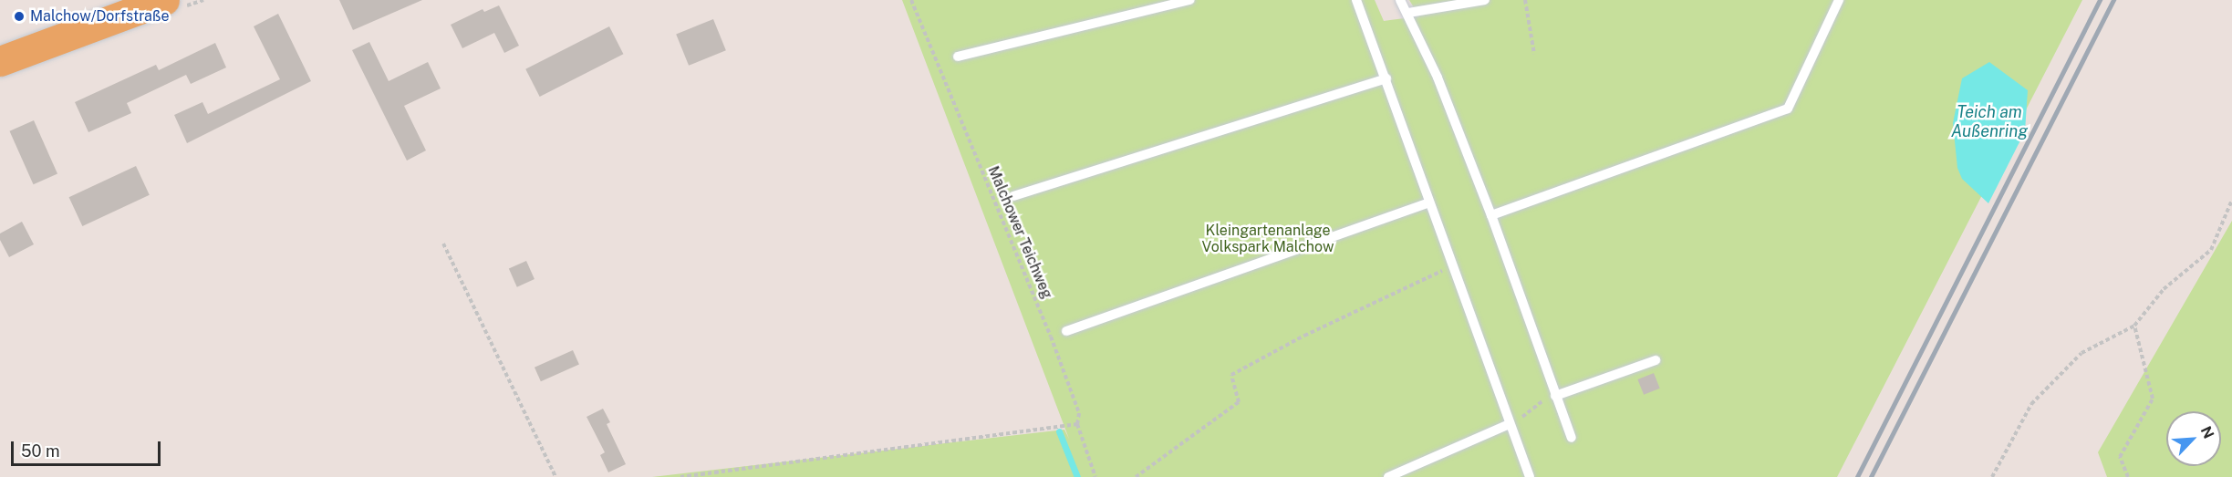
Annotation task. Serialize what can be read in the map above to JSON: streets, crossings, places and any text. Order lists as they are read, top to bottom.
{
  "streets": {
    "path": ["Malchower Teichweg"]
  },
  "water": ["Teich am Außenring"],
  "parks": ["Kleingartenanlage Volkspark Malchow"],
  "places": ["Malchow/Dorfstraße"],
  "scale_bar": "50 m",
  "north": "top right"
}
